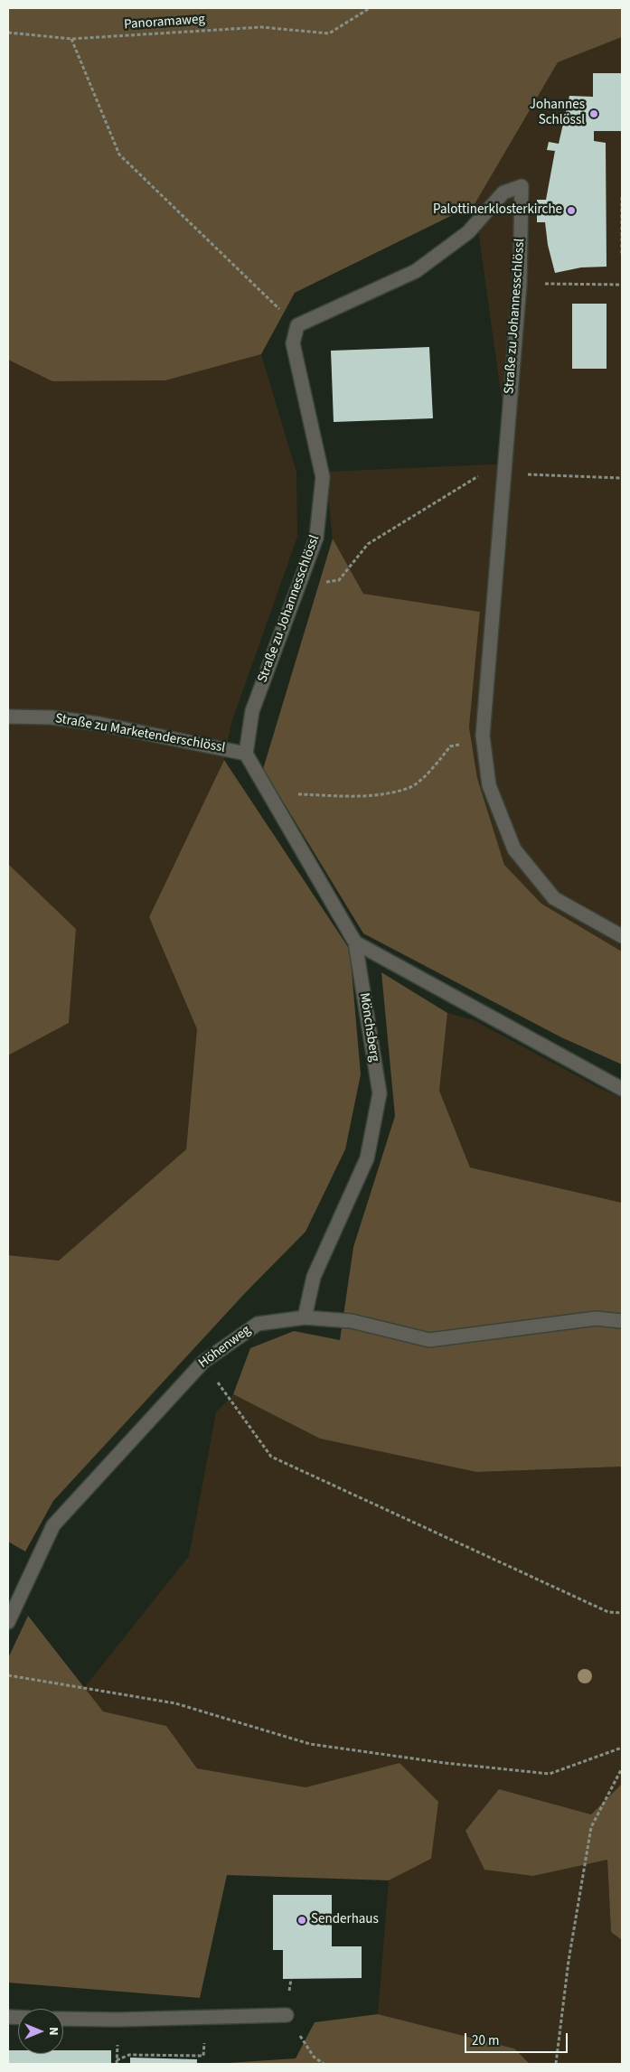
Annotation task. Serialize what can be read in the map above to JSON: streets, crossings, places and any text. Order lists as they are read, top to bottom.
{
  "streets": {
    "street": [
      "Straße zu Johannesschlössl",
      "Straße zu Marketenderschlössl",
      "Mönchsberg",
      "Höhenweg"
    ],
    "path": ["Panoramaweg"]
  },
  "crossings": [
    ["Straße zu Johannesschlössl", "Straße zu Marketenderschlössl"],
    ["Straße zu Johannesschlössl", "Mönchsberg"],
    ["Straße zu Marketenderschlössl", "Mönchsberg"],
    ["Mönchsberg", "Höhenweg"]
  ],
  "places": ["Johannes Schlössl", "Palottinerklosterkirche", "Senderhaus"],
  "scale_bar": "20 m",
  "north": "right"
}
